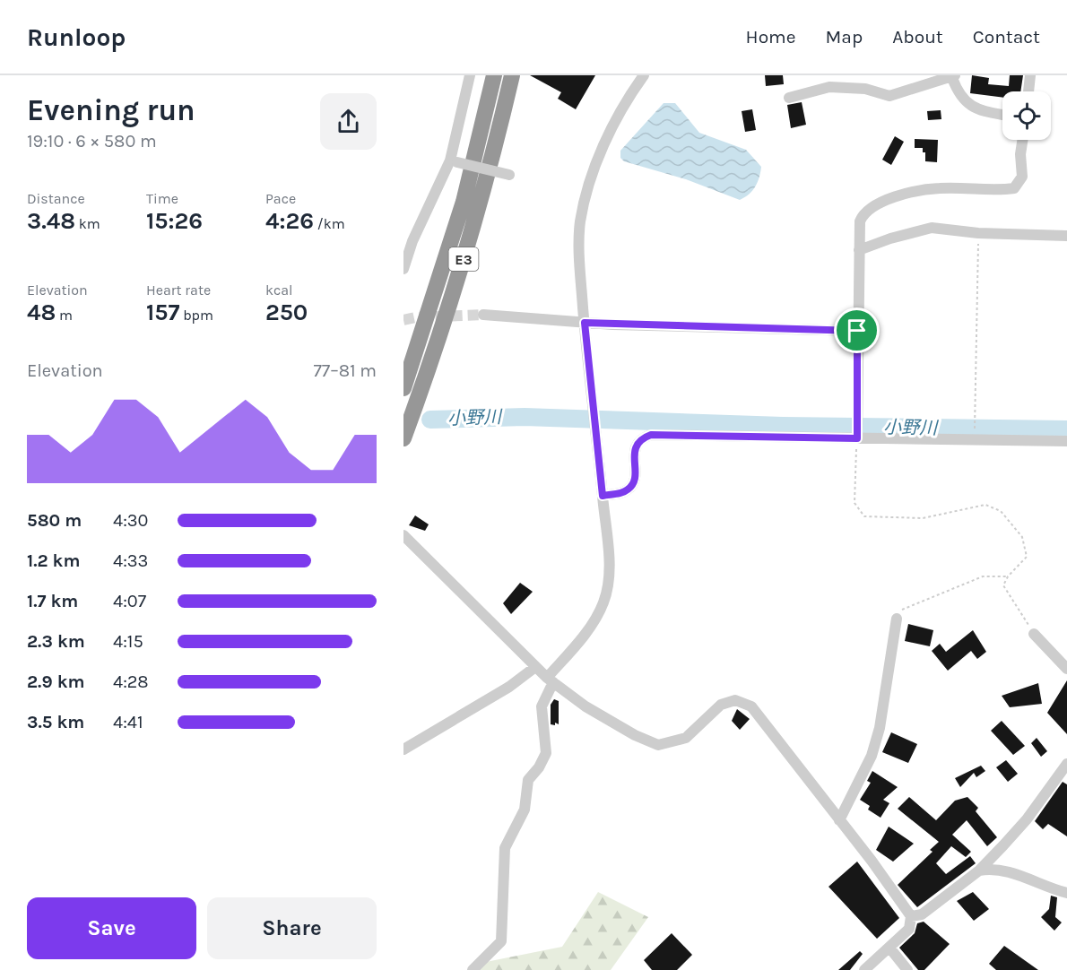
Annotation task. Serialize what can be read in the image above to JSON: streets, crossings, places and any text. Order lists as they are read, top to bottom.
{
  "streets": {
    "highway": ["E3"]
  },
  "water": ["小野川"],
  "page": {
    "header": "Runloop",
    "nav": [
      "Home",
      "Map",
      "About",
      "Contact"
    ],
    "heading": ["Evening run", "19:10 · 6 × 580 m"],
    "stats": [
      ["Distance", "3.48 km"],
      ["Time", "15:26"],
      ["Pace", "4:26 /km"],
      ["Elevation", "48 m"],
      ["Heart rate", "157 bpm"],
      ["kcal", "250"]
    ],
    "chart": ["Elevation", "77–81 m"],
    "list": [
      {
        "name": "580 m",
        "note": "4:30"
      },
      {
        "name": "1.2 km",
        "note": "4:33"
      },
      {
        "name": "1.7 km",
        "note": "4:07"
      },
      {
        "name": "2.3 km",
        "note": "4:15"
      },
      {
        "name": "2.9 km",
        "note": "4:28"
      },
      {
        "name": "3.5 km",
        "note": "4:41"
      }
    ],
    "buttons": ["Save", "Share"]
  }
}
